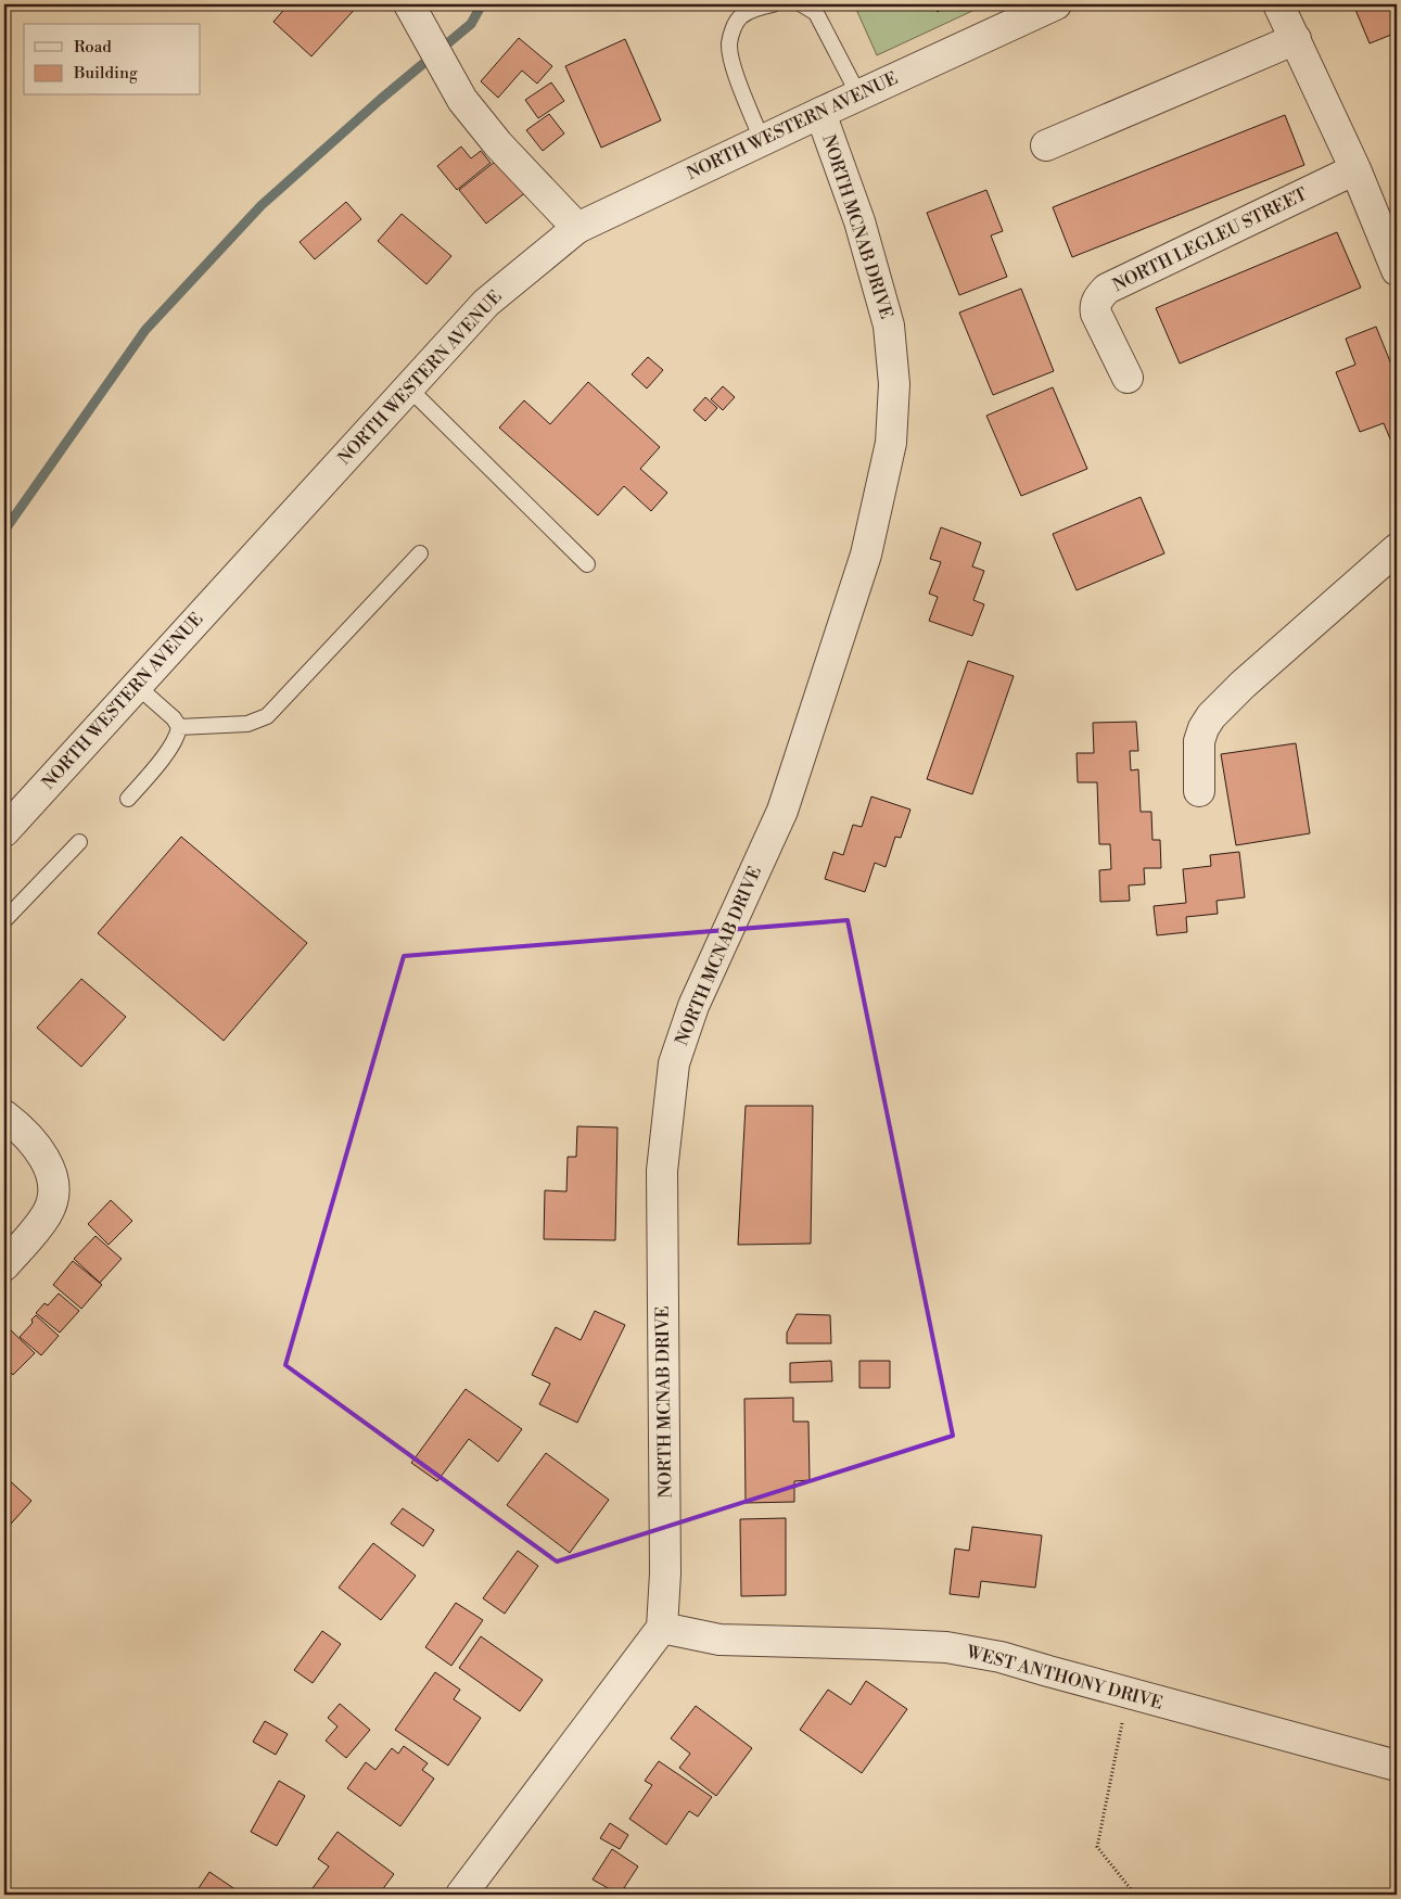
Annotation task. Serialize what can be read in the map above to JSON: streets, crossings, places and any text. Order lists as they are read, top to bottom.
{
  "streets": {
    "street": [
      "NORTH WESTERN AVENUE",
      "NORTH MCNAB DRIVE",
      "NORTH LEGLEU STREET",
      "WEST ANTHONY DRIVE"
    ]
  },
  "crossings": [
    ["NORTH WESTERN AVENUE", "NORTH MCNAB DRIVE"],
    ["NORTH MCNAB DRIVE", "WEST ANTHONY DRIVE"]
  ],
  "legend": ["Road", "Building"]
}
